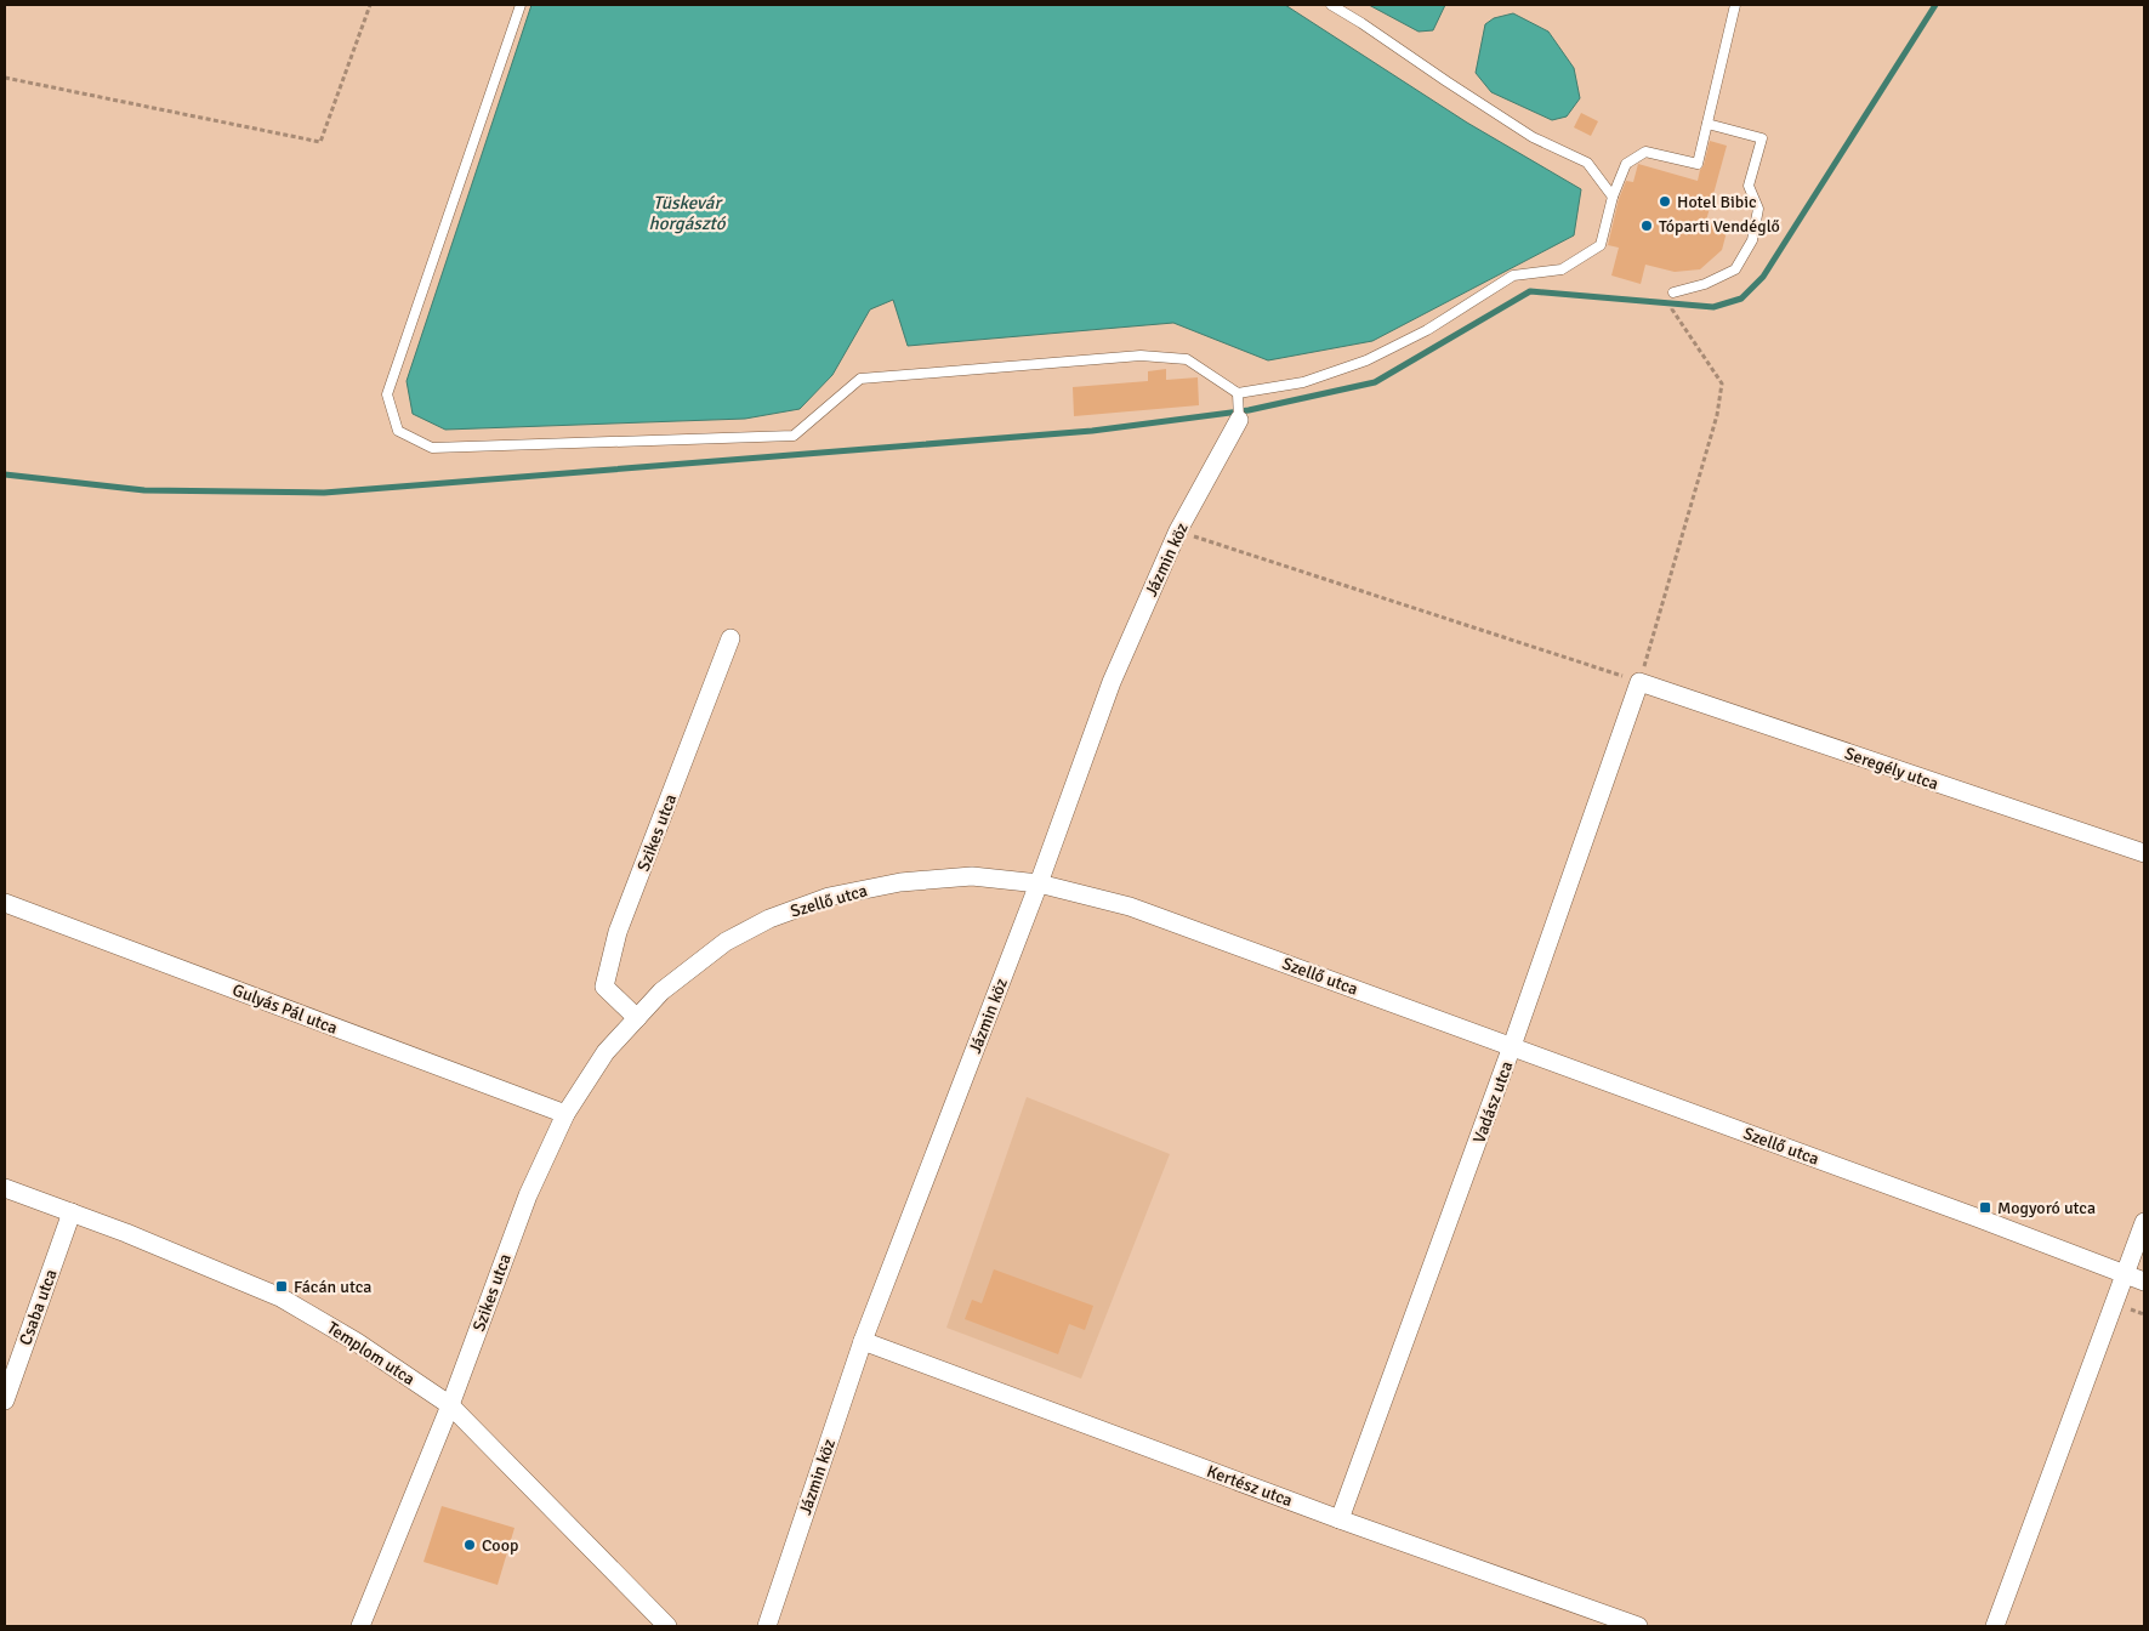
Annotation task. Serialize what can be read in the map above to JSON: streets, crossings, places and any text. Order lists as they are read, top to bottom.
{
  "streets": {
    "street": [
      "Jázmin köz",
      "Seregély utca",
      "Szikes utca",
      "Szellő utca",
      "Gulyás Pál utca",
      "Vadász utca",
      "Csaba utca",
      "Templom utca",
      "Kertész utca"
    ]
  },
  "crossings": [
    ["Jázmin köz", "Szellő utca"],
    ["Jázmin köz", "Kertész utca"],
    ["Seregély utca", "Vadász utca"],
    ["Szikes utca", "Szellő utca"],
    ["Szikes utca", "Gulyás Pál utca"],
    ["Szikes utca", "Templom utca"],
    ["Szellő utca", "Gulyás Pál utca"],
    ["Szellő utca", "Vadász utca"],
    ["Vadász utca", "Kertész utca"],
    ["Csaba utca", "Templom utca"]
  ],
  "water": ["Tüskevár horgásztó"],
  "places": {
    "other": ["Hotel Bibic", "Tóparti Vendéglő", "Coop"],
    "transit": ["Mogyoró utca", "Fácán utca"]
  }
}
